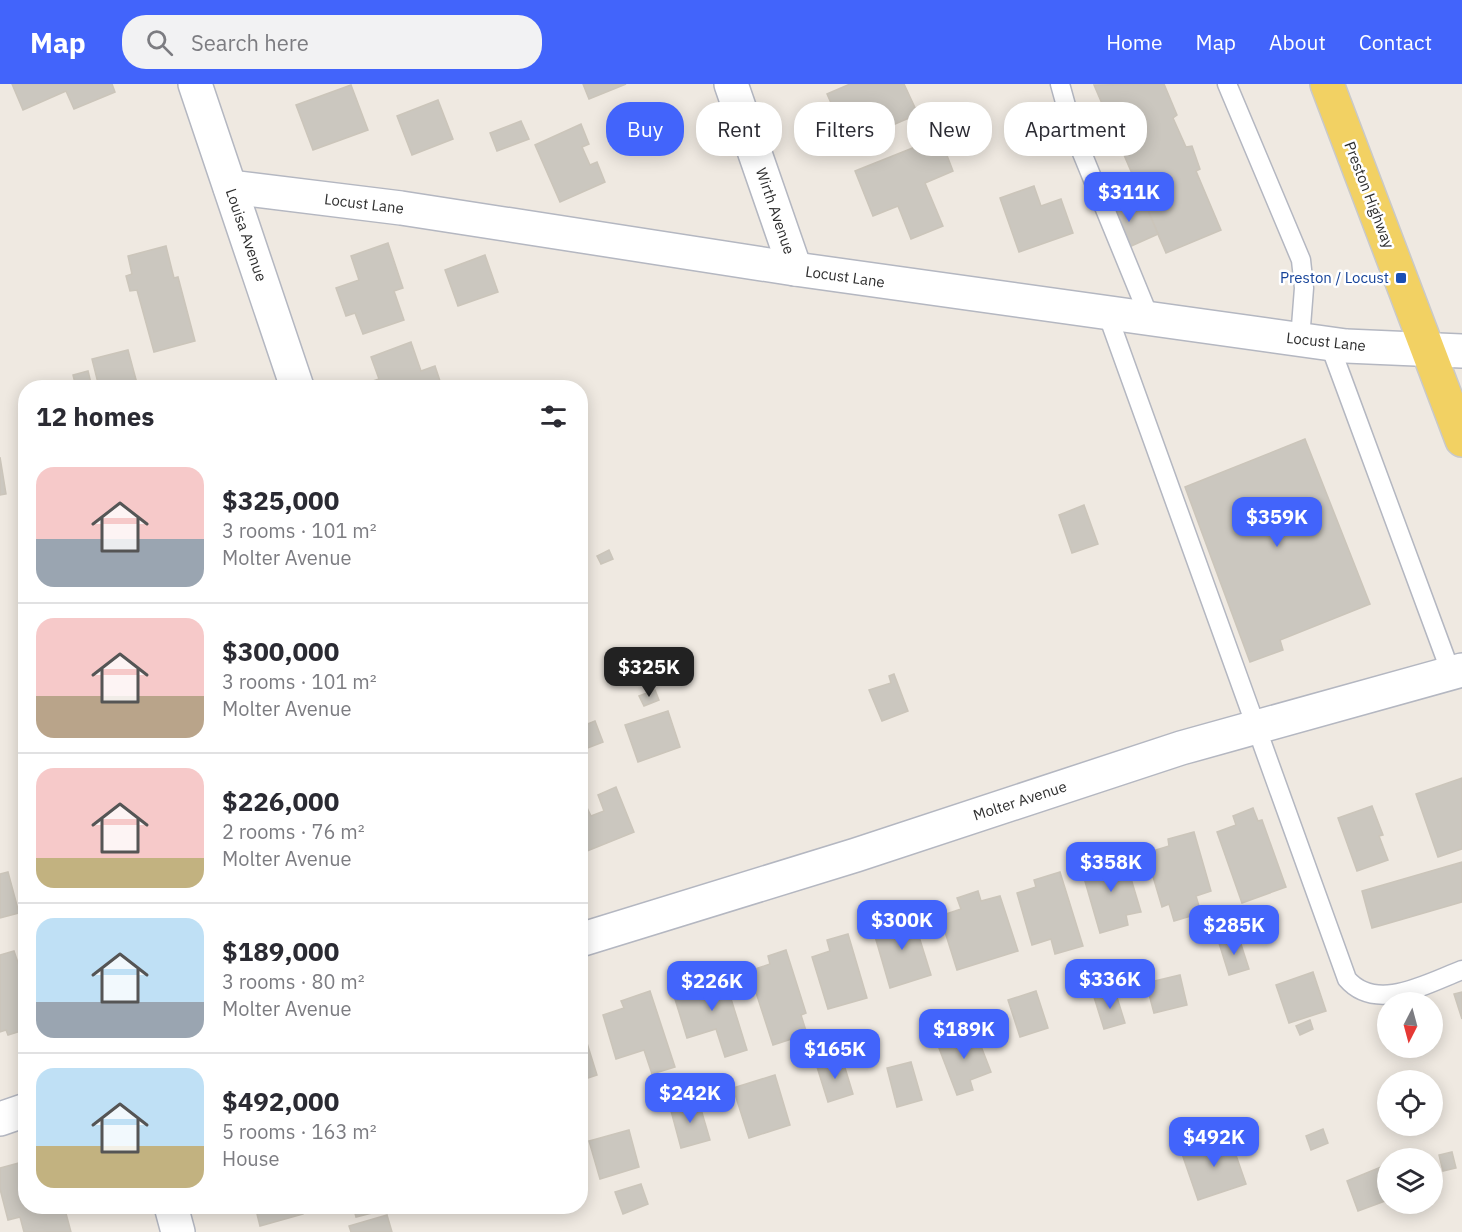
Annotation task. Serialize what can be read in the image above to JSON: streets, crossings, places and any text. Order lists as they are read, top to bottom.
{
  "streets": {
    "main road": ["Preston Highway"],
    "street": [
      "Locust Lane",
      "Wirth Avenue",
      "Louisa Avenue",
      "Molter Avenue"
    ]
  },
  "crossings": [
    ["Preston Highway", "Locust Lane"],
    ["Locust Lane", "Wirth Avenue"],
    ["Locust Lane", "Louisa Avenue"]
  ],
  "places": {
    "transit": ["Preston / Locust"]
  },
  "north": "bottom",
  "page": {
    "header": "Map",
    "search": "Search here",
    "nav": [
      "Home",
      "Map",
      "About",
      "Contact"
    ],
    "chip": [
      "Buy",
      "Rent",
      "Filters",
      "New",
      "Apartment"
    ],
    "price": [
      "$311K",
      "$359K",
      "$325K",
      "$358K",
      "$300K",
      "$285K",
      "$336K",
      "$226K",
      "$189K",
      "$165K",
      "$242K",
      "$492K"
    ],
    "heading": "12 homes",
    "list": [
      {
        "name": "$325,000",
        "note": "3 rooms · 101 m² · Molter Avenue"
      },
      {
        "name": "$300,000",
        "note": "3 rooms · 101 m² · Molter Avenue"
      },
      {
        "name": "$226,000",
        "note": "2 rooms · 76 m² · Molter Avenue"
      },
      {
        "name": "$189,000",
        "note": "3 rooms · 80 m² · Molter Avenue"
      },
      {
        "name": "$492,000",
        "note": "5 rooms · 163 m² · House"
      }
    ]
  }
}
